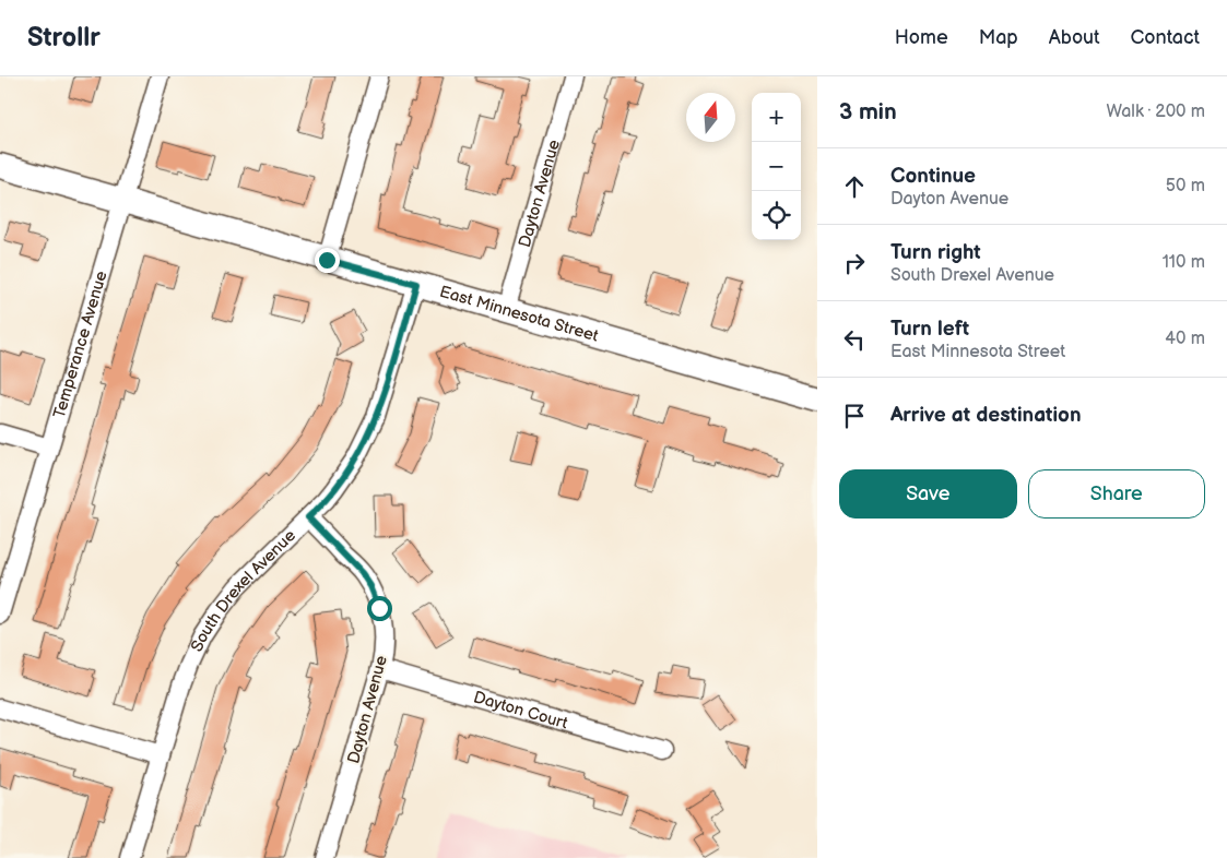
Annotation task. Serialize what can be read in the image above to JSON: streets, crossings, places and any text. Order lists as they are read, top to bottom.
{
  "streets": {
    "street": [
      "Dayton Avenue",
      "East Minnesota Street",
      "Temperance Avenue",
      "South Drexel Avenue",
      "Dayton Court"
    ]
  },
  "crossings": [
    ["Dayton Avenue", "East Minnesota Street"],
    ["Dayton Avenue", "South Drexel Avenue"],
    ["Dayton Avenue", "Dayton Court"],
    ["East Minnesota Street", "Temperance Avenue"],
    ["East Minnesota Street", "South Drexel Avenue"]
  ],
  "north": "top",
  "page": {
    "header": "Strollr",
    "nav": [
      "Home",
      "Map",
      "About",
      "Contact"
    ],
    "heading": ["3 min", "Walk · 200 m"],
    "map_buttons": ["+", "−"],
    "list": [
      ["Continue", "Dayton Avenue", "50 m"],
      ["Turn right", "South Drexel Avenue", "110 m"],
      ["Turn left", "East Minnesota Street", "40 m"],
      "Arrive at destination"
    ],
    "buttons": ["Save", "Share"]
  }
}
